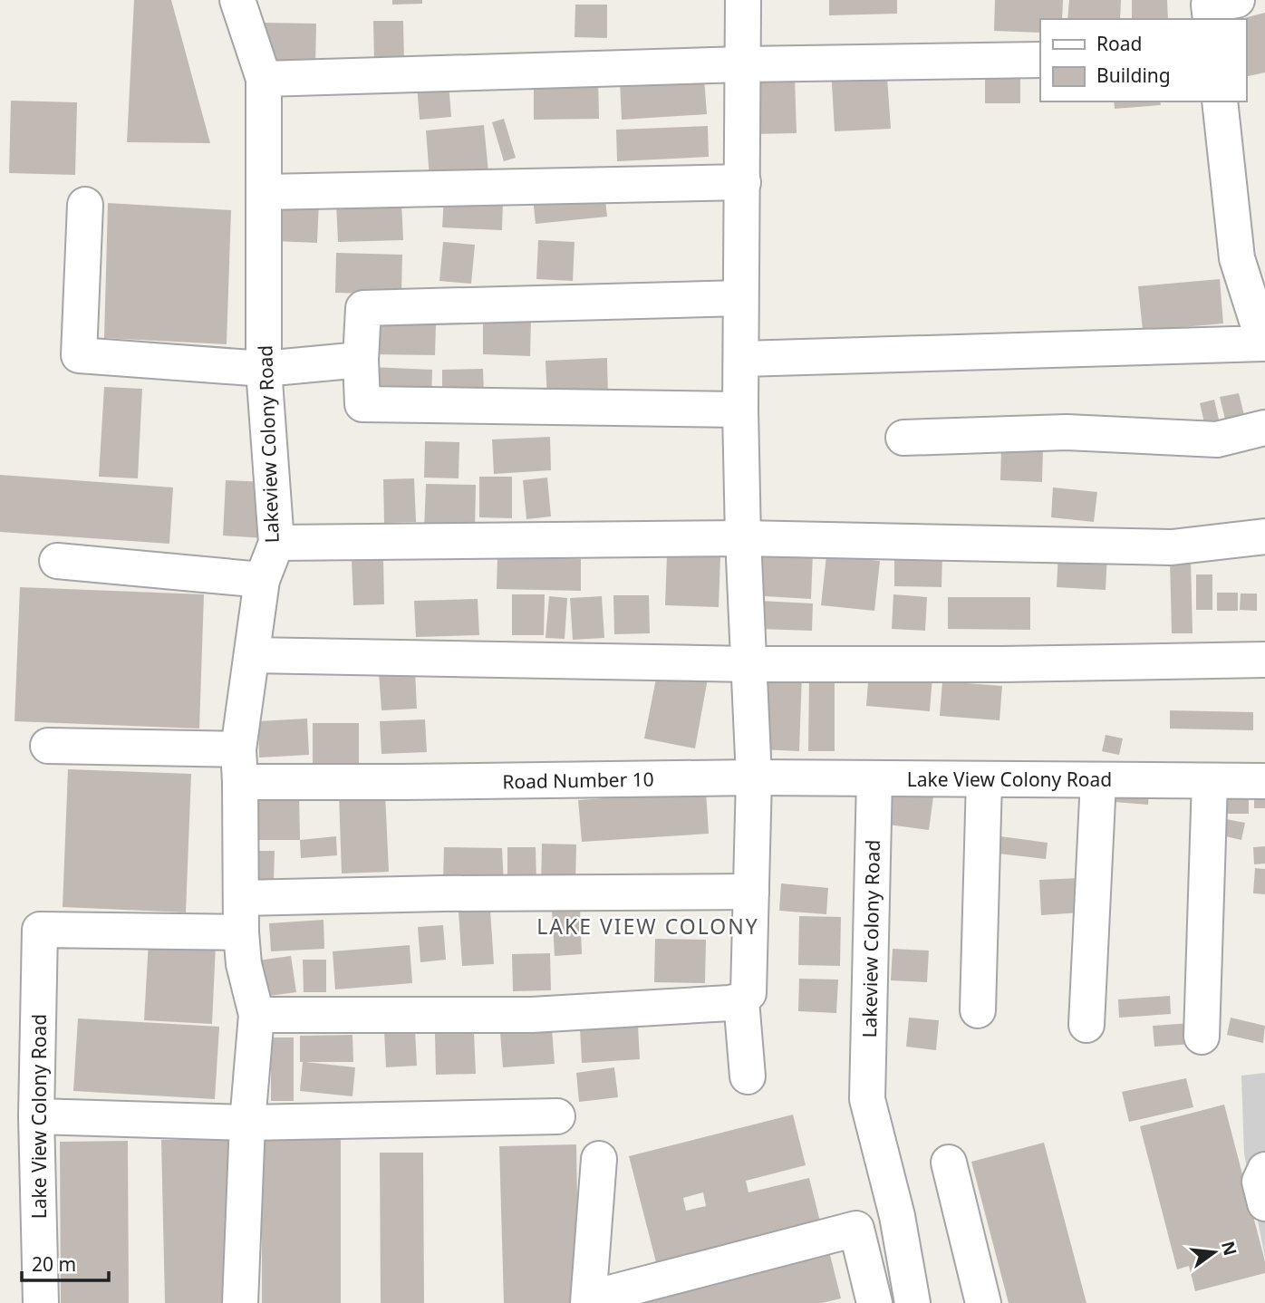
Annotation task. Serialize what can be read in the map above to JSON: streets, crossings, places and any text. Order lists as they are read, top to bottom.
{
  "streets": {
    "street": ["Lakeview Colony Road", "Lake View Colony Road", "Road Number 10"]
  },
  "crossings": [
    ["Lakeview Colony Road", "Lake View Colony Road"],
    ["Lakeview Colony Road", "Road Number 10"],
    ["Lake View Colony Road", "Road Number 10"]
  ],
  "districts": ["LAKE VIEW COLONY"],
  "legend": ["Road", "Building"],
  "scale_bar": "20 m",
  "north": "right"
}
